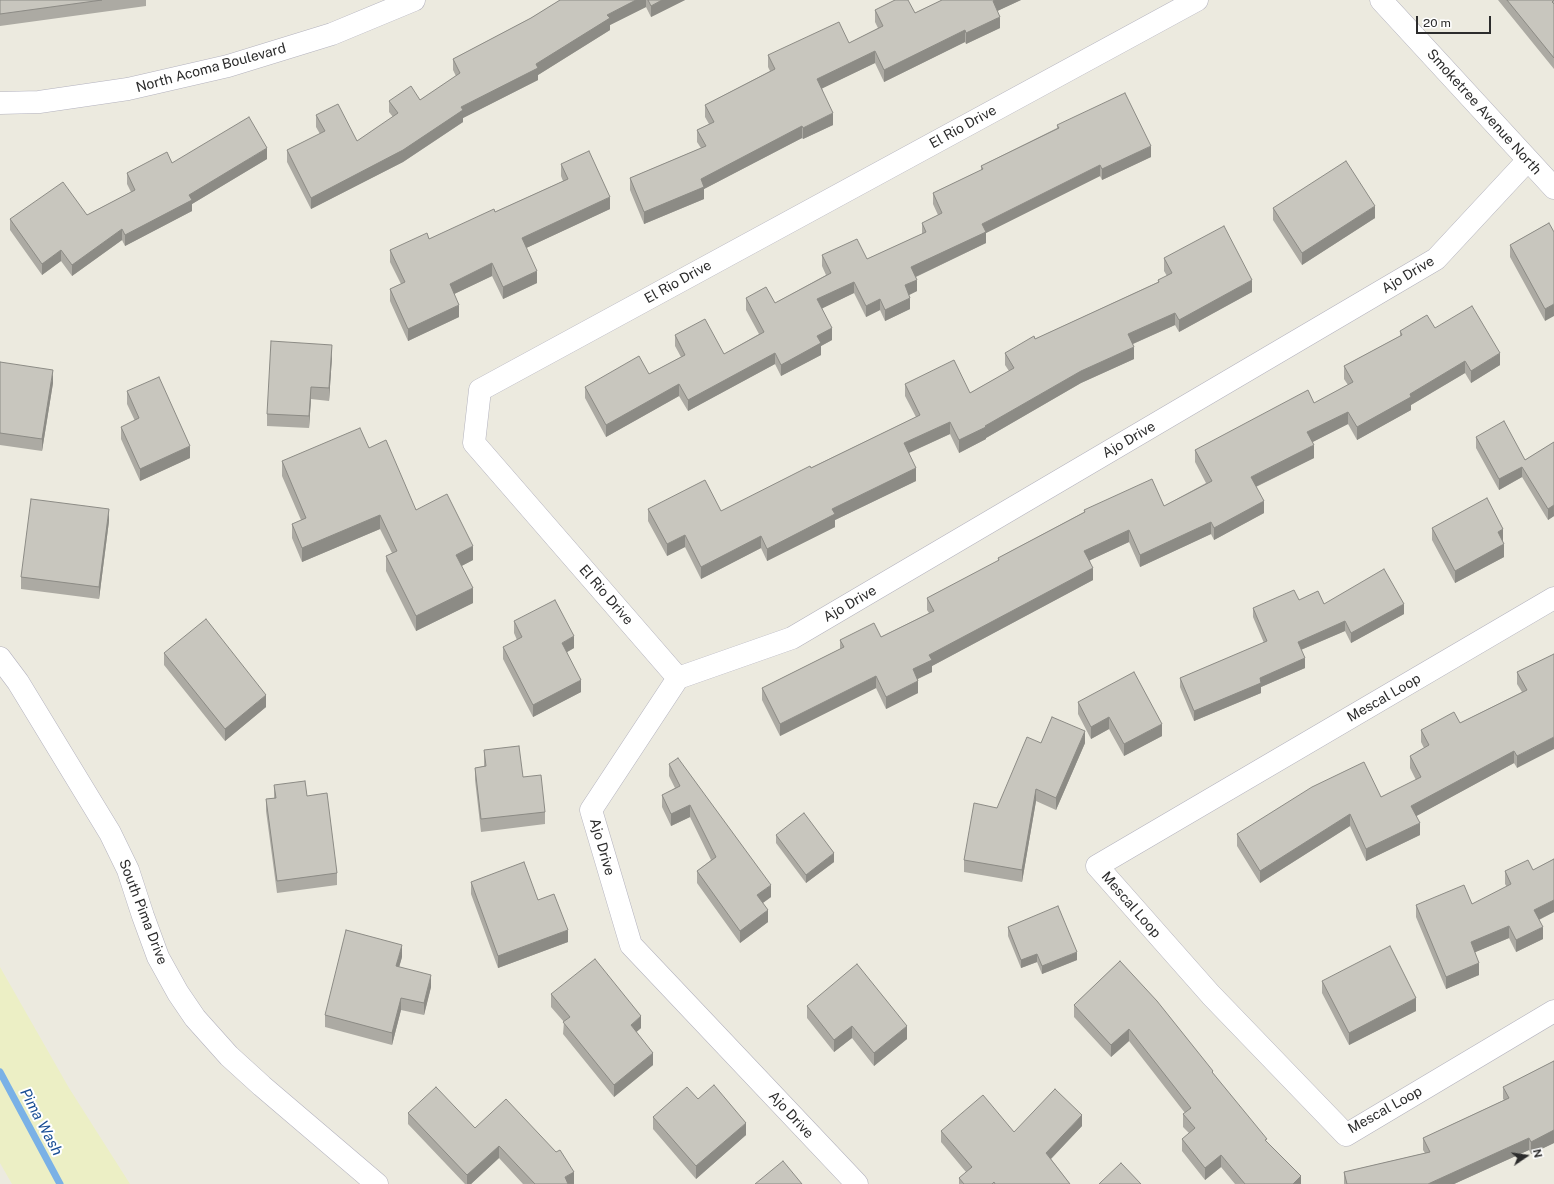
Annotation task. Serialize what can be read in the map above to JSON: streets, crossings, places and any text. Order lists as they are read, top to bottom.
{
  "streets": {
    "street": [
      "North Acoma Boulevard",
      "Smoketree Avenue North",
      "El Rio Drive",
      "Ajo Drive",
      "Mescal Loop",
      "South Pima Drive"
    ]
  },
  "crossings": [
    ["Smoketree Avenue North", "Ajo Drive"],
    ["El Rio Drive", "Ajo Drive"]
  ],
  "water": ["Pima Wash"],
  "scale_bar": "20 m",
  "north": "right"
}
